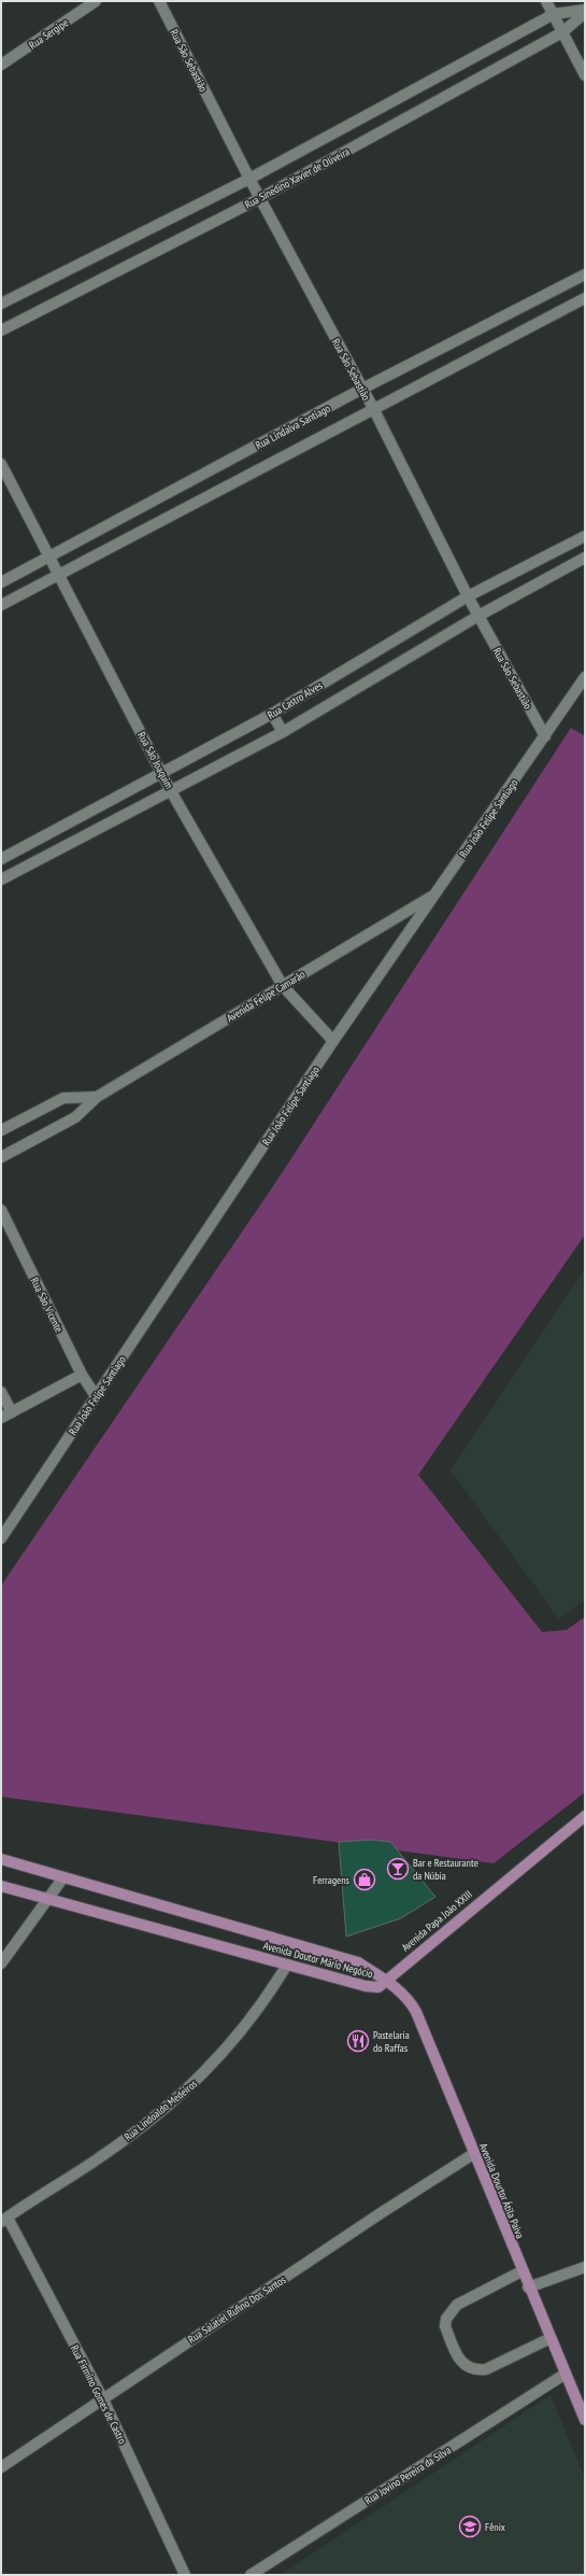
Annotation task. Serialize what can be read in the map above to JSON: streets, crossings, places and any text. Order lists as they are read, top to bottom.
{
  "streets": {
    "main road": ["Avenida Papa João XXIII", "Avenida Doutor Mário Negócio", "Avenida Dourtor Átila Paiva"],
    "street": [
      "Rua Sergipe",
      "Rua São Sebastião",
      "Rua Sinedino Xavier de Oliveira",
      "Rua Lindalva Santiago",
      "Rua Castro Alves",
      "Rua São Joaquim",
      "Rua João Felipe Santiago",
      "Avenida Felipe Camarão",
      "Rua São Vicente",
      "Rua Lindoaldo Medeiros",
      "Rua Salatiel Rufino Dos Santos",
      "Rua Firmino Gomes de Castro",
      "Rua Jovino Pereira da Silva"
    ]
  },
  "crossings": [
    ["Rua São Sebastião", "Rua Sinedino Xavier de Oliveira"],
    ["Rua São Sebastião", "Rua Lindalva Santiago"],
    ["Rua São Sebastião", "Rua Castro Alves"],
    ["Rua São Sebastião", "Rua João Felipe Santiago"],
    ["Rua Lindalva Santiago", "Rua São Joaquim"],
    ["Rua Castro Alves", "Rua São Joaquim"],
    ["Rua São Joaquim", "Rua João Felipe Santiago"],
    ["Rua São Joaquim", "Avenida Felipe Camarão"],
    ["Rua João Felipe Santiago", "Avenida Felipe Camarão"],
    ["Rua João Felipe Santiago", "Rua São Vicente"],
    ["Avenida Papa João XXIII", "Avenida Doutor Mário Negócio"],
    ["Avenida Papa João XXIII", "Avenida Dourtor Átila Paiva"],
    ["Avenida Doutor Mário Negócio", "Rua Lindoaldo Medeiros"],
    ["Avenida Doutor Mário Negócio", "Avenida Dourtor Átila Paiva"],
    ["Rua Lindoaldo Medeiros", "Rua Firmino Gomes de Castro"],
    ["Avenida Dourtor Átila Paiva", "Rua Salatiel Rufino Dos Santos"],
    ["Avenida Dourtor Átila Paiva", "Rua Jovino Pereira da Silva"],
    ["Rua Salatiel Rufino Dos Santos", "Rua Firmino Gomes de Castro"]
  ],
  "places": {
    "bar": ["Bar e Restaurante da Núbia"],
    "shop": ["Ferragens"],
    "restaurant": ["Pastelaria do Raffas"],
    "school or university": ["Fênix"]
  }
}
